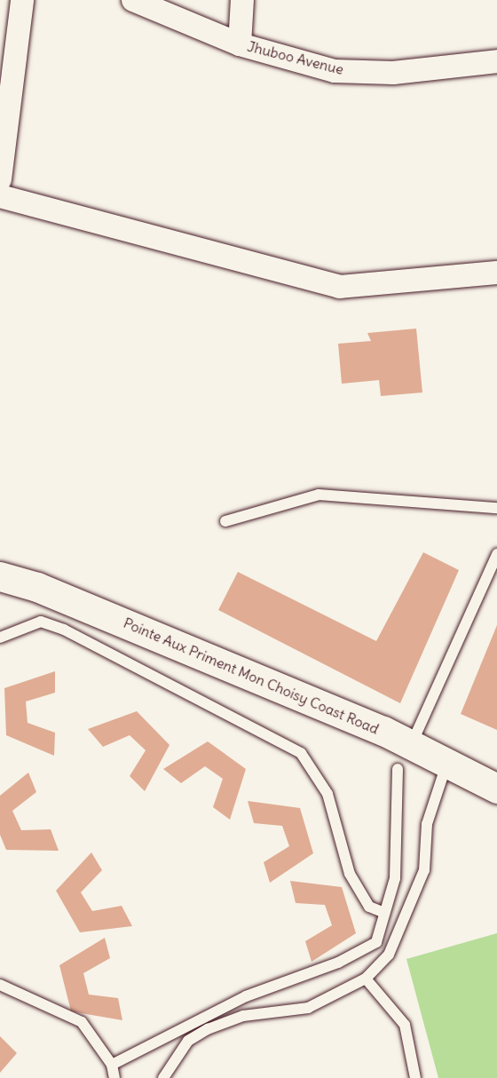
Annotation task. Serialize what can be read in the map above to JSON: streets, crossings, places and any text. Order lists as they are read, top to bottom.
{
  "streets": {
    "main road": ["Pointe Aux Priment Mon Choisy Coast Road"],
    "street": ["Jhuboo Avenue"]
  }
}
